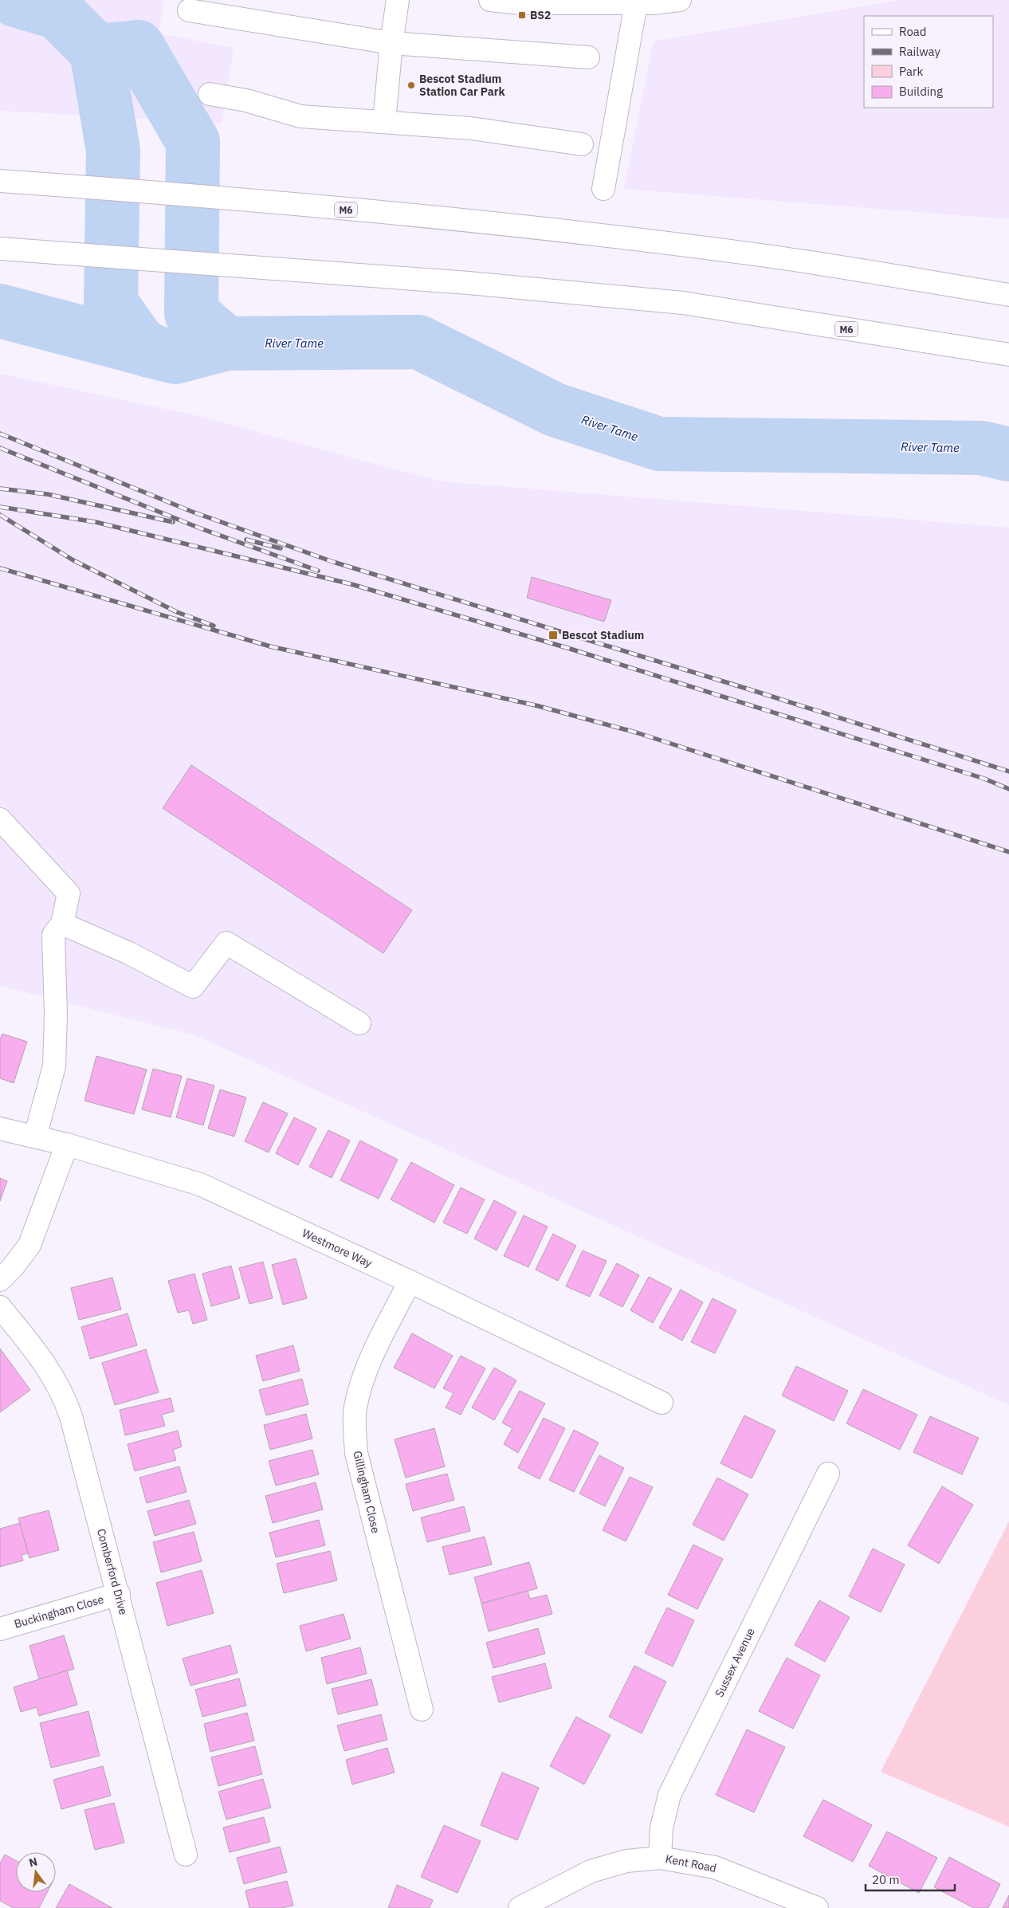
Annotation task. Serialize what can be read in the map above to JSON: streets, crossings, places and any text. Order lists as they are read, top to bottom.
{
  "streets": {
    "main road": [
      "M6",
      "Westmore Way",
      "Gillingham Close",
      "Comberford Drive",
      "Buckingham Close",
      "Sussex Avenue",
      "Kent Road"
    ]
  },
  "crossings": [
    ["Westmore Way", "Gillingham Close"],
    ["Comberford Drive", "Buckingham Close"],
    ["Sussex Avenue", "Kent Road"]
  ],
  "water": ["River Tame"],
  "places": {
    "transit": ["BS2", "Bescot Stadium"],
    "other": ["Bescot Stadium Station Car Park"]
  },
  "legend": [
    "Road",
    "Railway",
    "Park",
    "Building"
  ],
  "scale_bar": "20 m",
  "north": "top"
}
